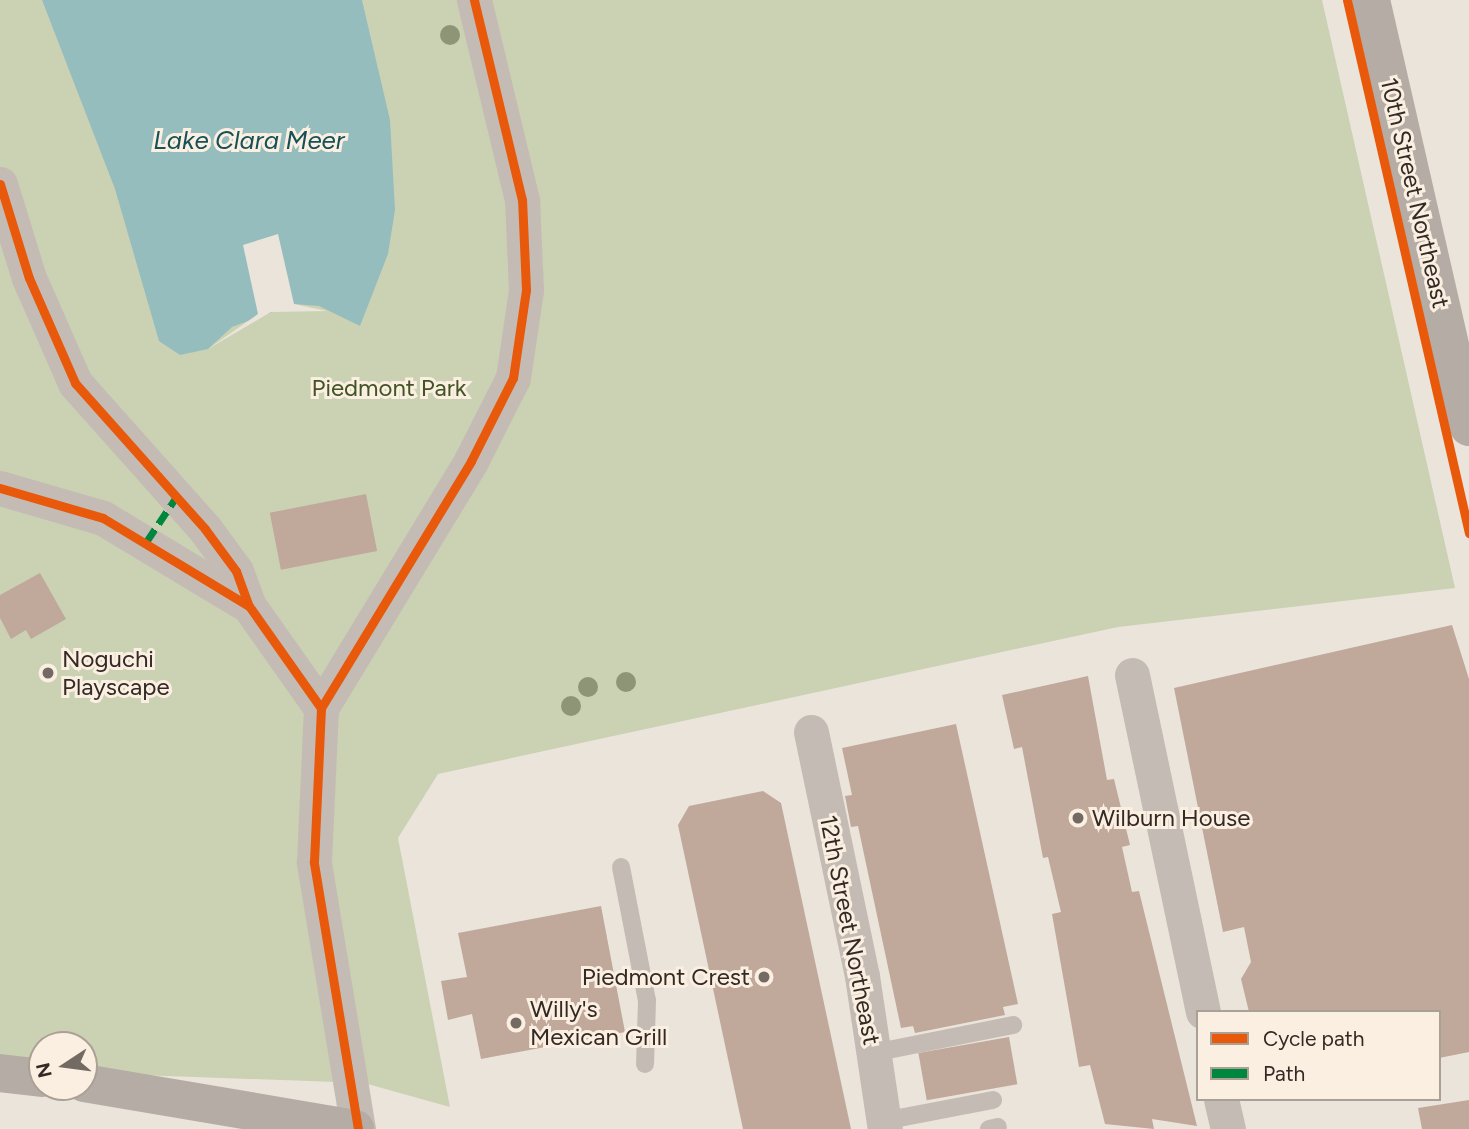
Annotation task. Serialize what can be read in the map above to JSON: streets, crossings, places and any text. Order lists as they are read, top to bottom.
{
  "streets": {
    "main road": ["10th Street Northeast"],
    "street": ["12th Street Northeast"]
  },
  "water": ["Lake Clara Meer"],
  "parks": ["Piedmont Park"],
  "places": [
    "Noguchi Playscape",
    "Wilburn House",
    "Piedmont Crest",
    "Willy's Mexican Grill"
  ],
  "legend": ["Cycle path", "Path"],
  "north": "left"
}
